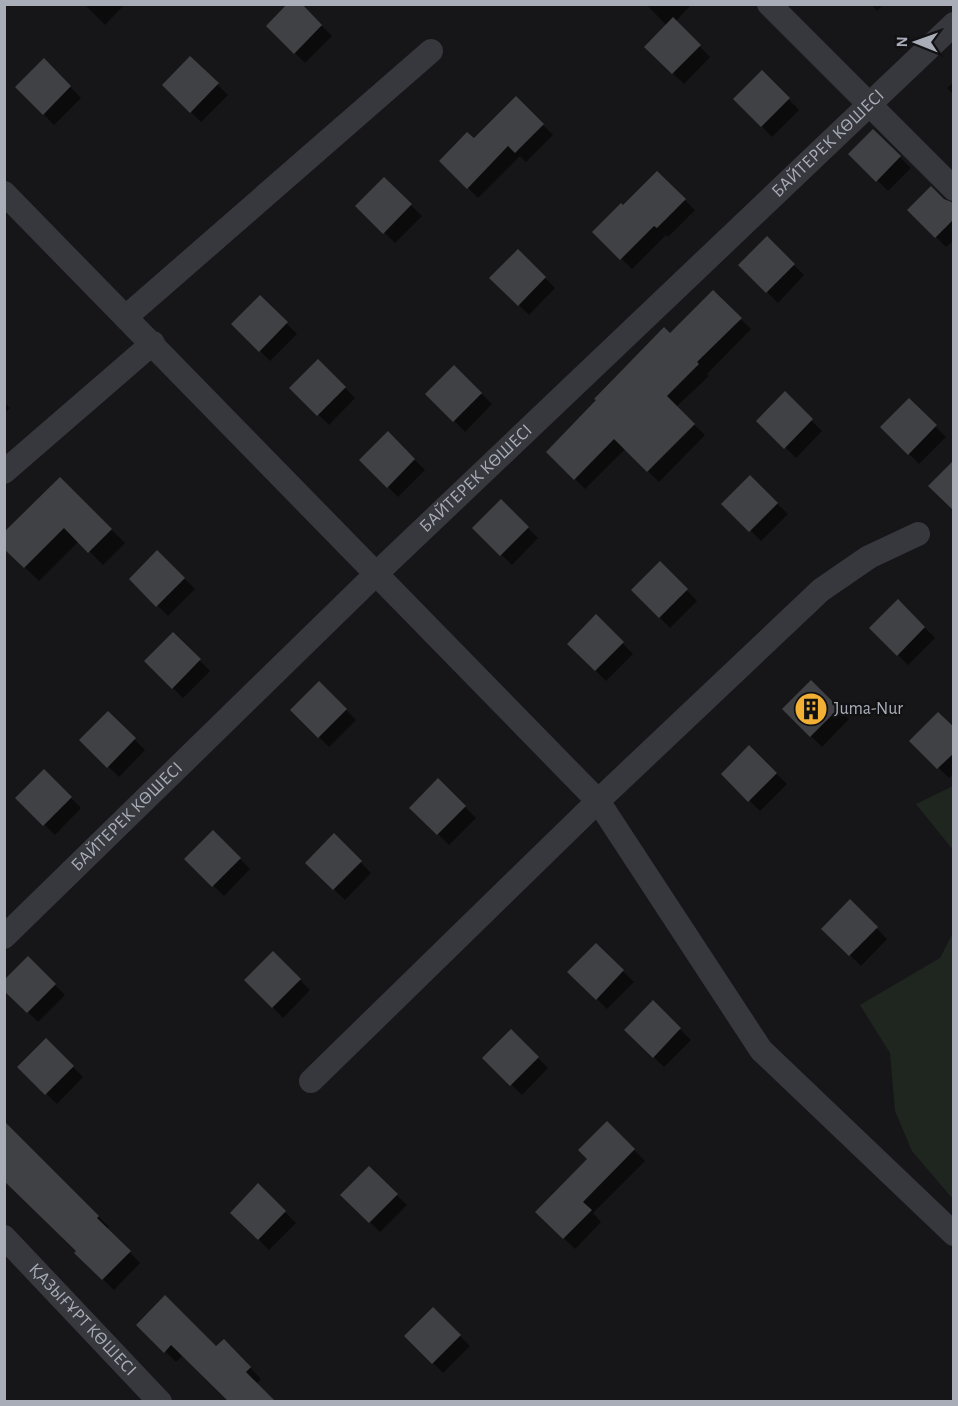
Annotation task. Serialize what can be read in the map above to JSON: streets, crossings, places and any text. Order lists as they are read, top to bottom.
{
  "streets": {
    "street": ["БАЙТЕРЕК КӨШЕСІ", "ҚАЗЫҒҰРТ КӨШЕСІ"]
  },
  "places": {
    "building": ["Juma-Nur"]
  },
  "north": "left"
}
